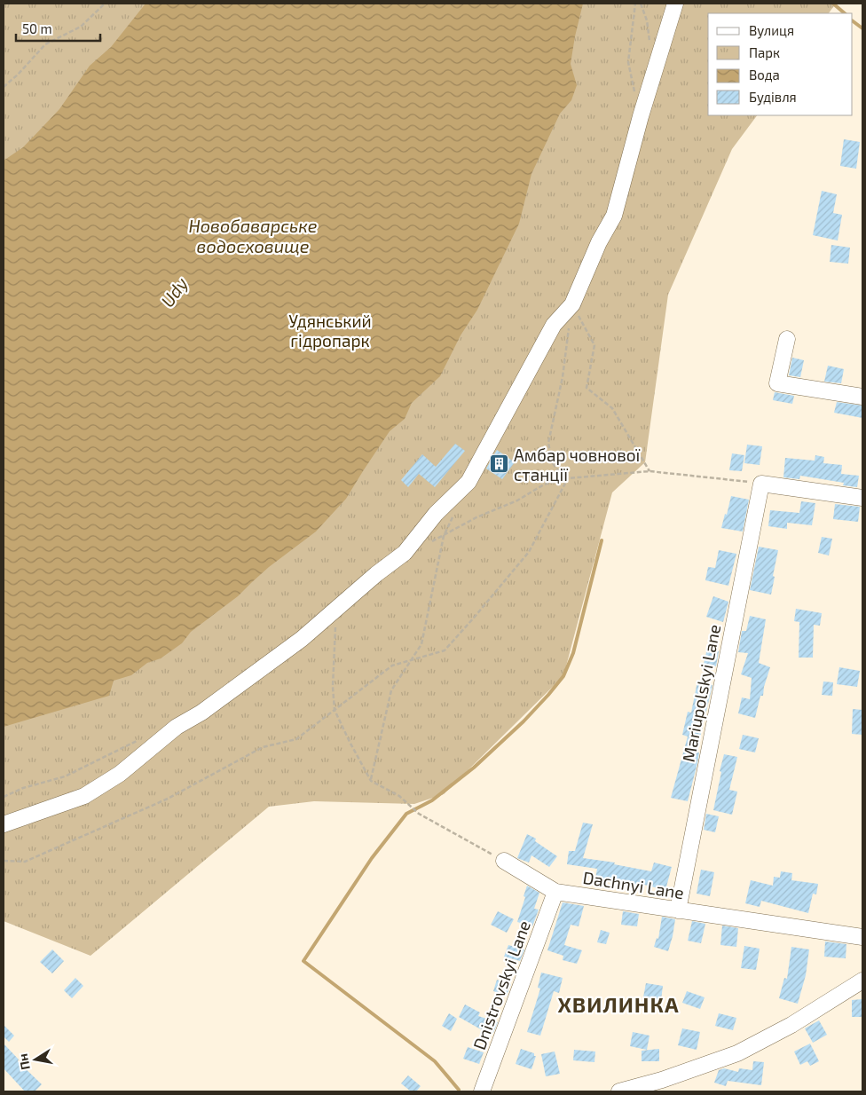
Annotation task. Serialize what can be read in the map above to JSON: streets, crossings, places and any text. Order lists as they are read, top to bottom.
{
  "streets": {
    "street": ["Mariupolskyi Lane", "Dachnyi Lane", "Dnistrovskyi Lane"]
  },
  "crossings": [
    ["Mariupolskyi Lane", "Dachnyi Lane"],
    ["Dachnyi Lane", "Dnistrovskyi Lane"]
  ],
  "districts": ["ХВИЛИНКА"],
  "water": ["Новобаварське водосховище", "Udy"],
  "parks": ["Удянський гідропарк"],
  "places": {
    "building": ["Амбар човнової станції"]
  },
  "legend": [
    "Вулиця",
    "Парк",
    "Вода",
    "Будівля"
  ],
  "scale_bar": "50 m",
  "north": "left"
}
